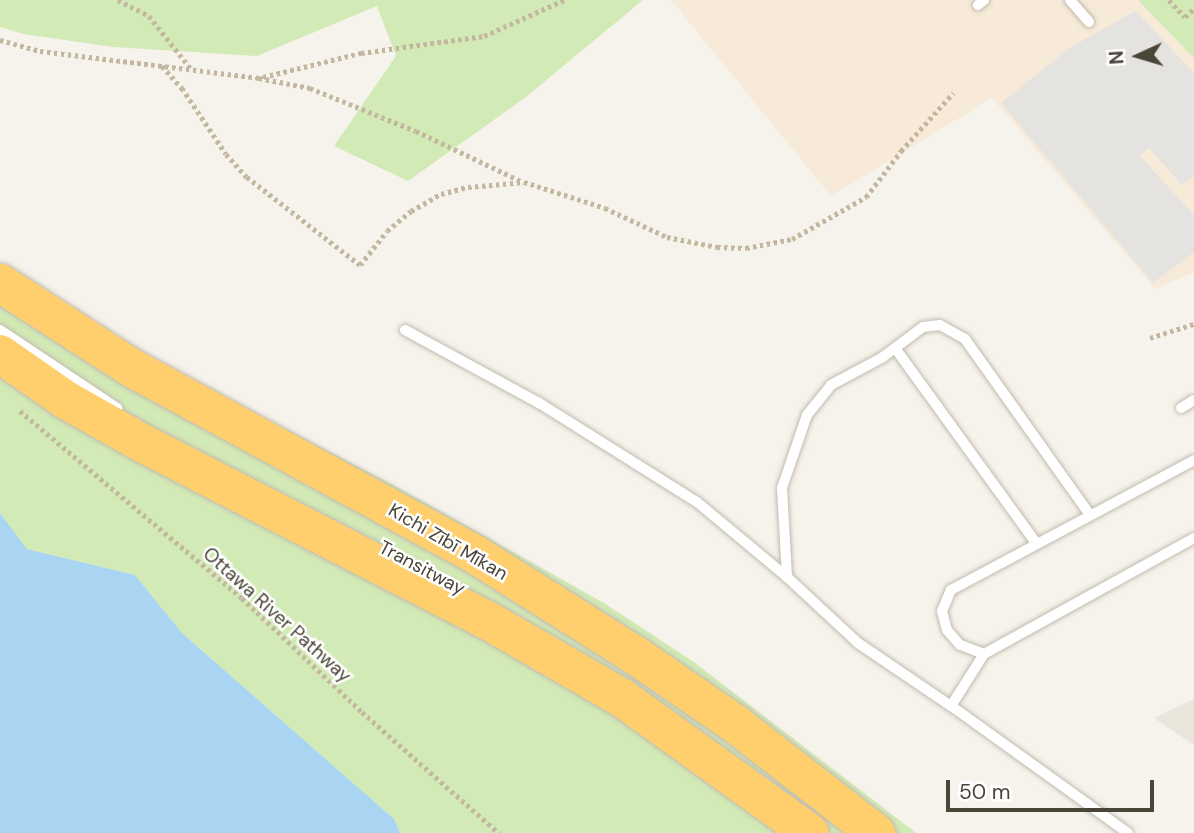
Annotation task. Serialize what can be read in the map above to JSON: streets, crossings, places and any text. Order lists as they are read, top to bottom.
{
  "streets": {
    "highway": ["Kichi Zībī Mīkan"],
    "path": ["Ottawa River Pathway"]
  },
  "scale_bar": "50 m",
  "north": "left"
}
